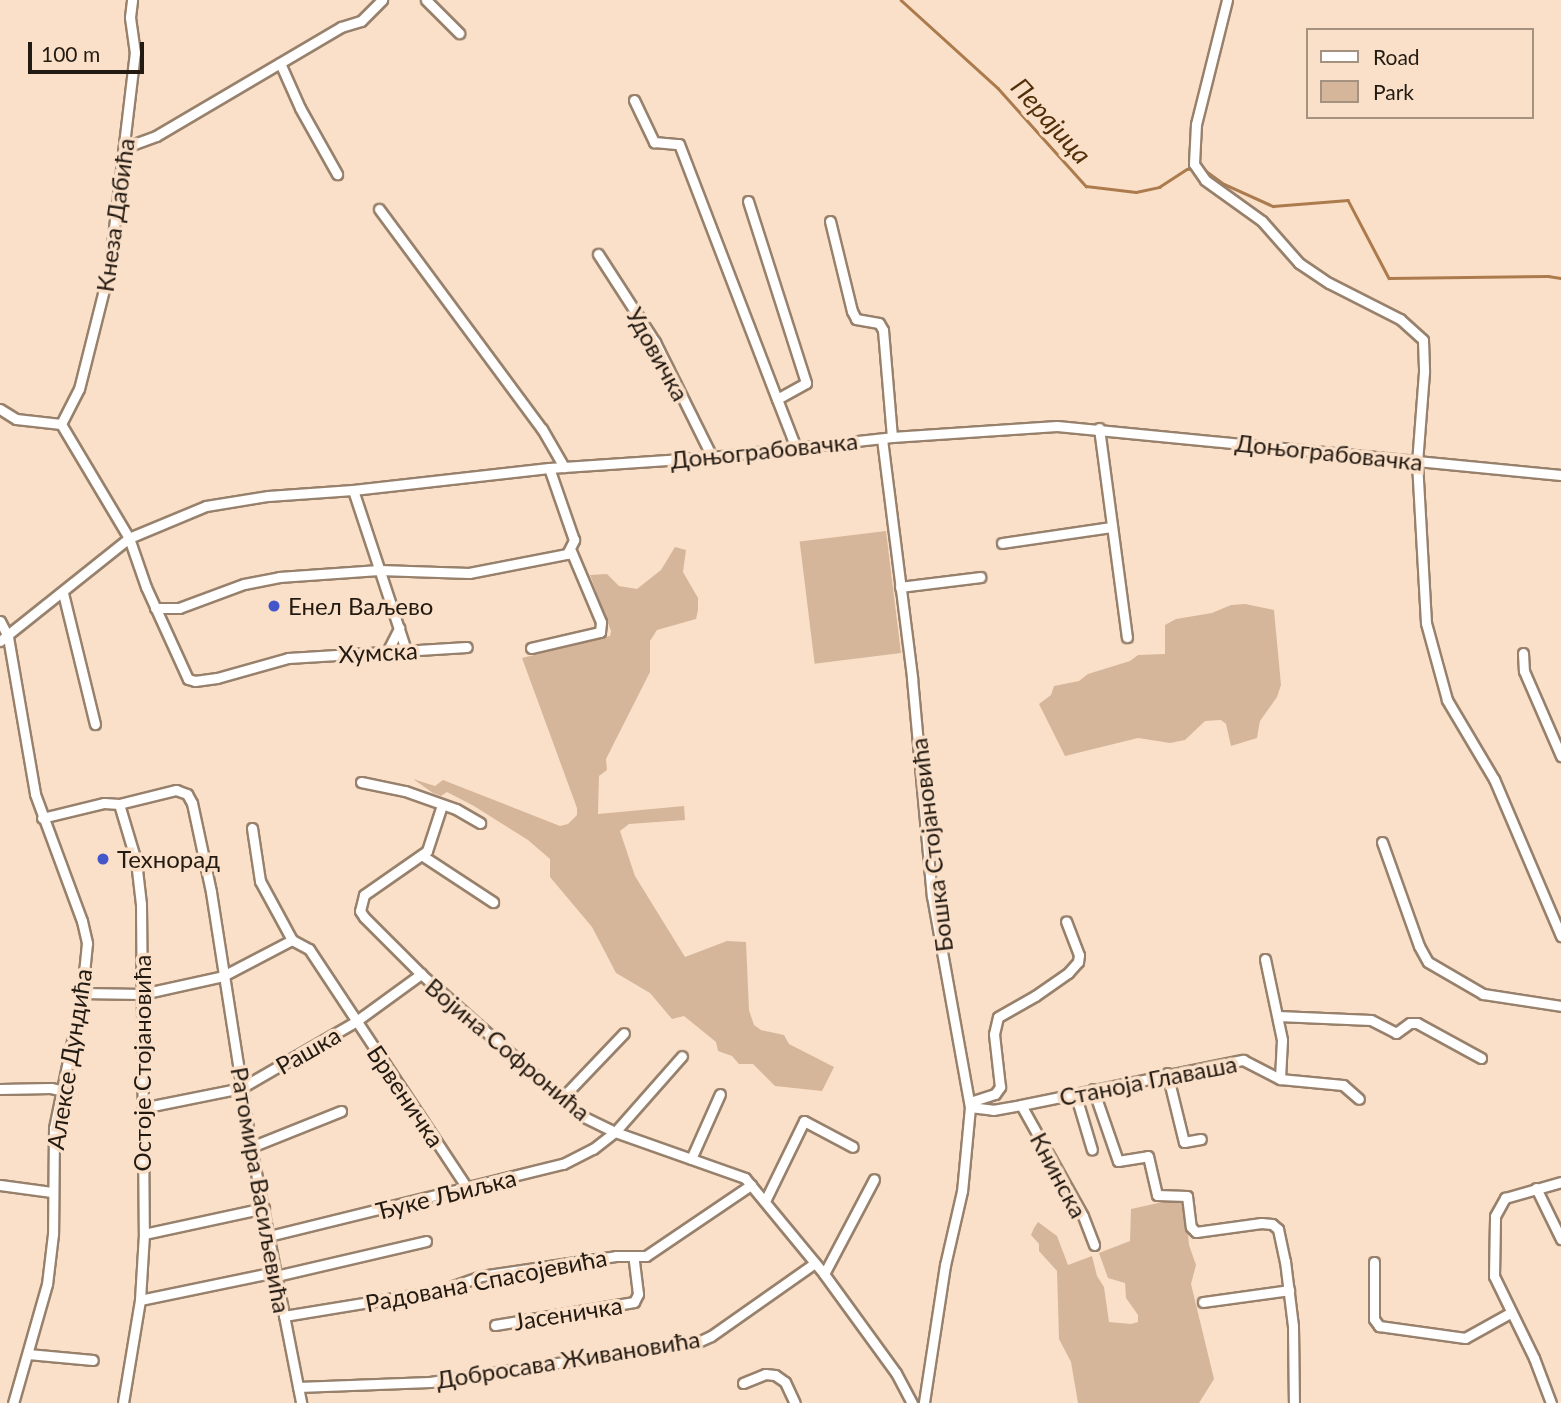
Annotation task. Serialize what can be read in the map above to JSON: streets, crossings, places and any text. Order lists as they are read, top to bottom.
{
  "streets": {
    "street": [
      "Кнеза Дабића",
      "Удовичка",
      "Доњограбовачка",
      "Хумска",
      "Бошка Стојановића",
      "Војина Софронића",
      "Рашка",
      "Алексе Дундића",
      "Остоје Стојановића",
      "Станоја Главаша",
      "Брвеничка",
      "Книнска",
      "Ратомира Васиљевића",
      "Ђуке Љиљка",
      "Радована Спасојевића",
      "Јасеничка",
      "Добросава Живановића"
    ]
  },
  "crossings": [
    ["Удовичка", "Доњограбовачка"],
    ["Доњограбовачка", "Бошка Стојановића"],
    ["Доњограбовачка", "Алексе Дундића"],
    ["Бошка Стојановића", "Станоја Главаша"],
    ["Војина Софронића", "Рашка"],
    ["Војина Софронића", "Ђуке Љиљка"],
    ["Војина Софронића", "Радована Спасојевића"],
    ["Војина Софронића", "Добросава Живановића"],
    ["Рашка", "Остоје Стојановића"],
    ["Рашка", "Брвеничка"],
    ["Рашка", "Ратомира Васиљевића"],
    ["Остоје Стојановића", "Ратомира Васиљевића"],
    ["Станоја Главаша", "Книнска"],
    ["Брвеничка", "Ђуке Љиљка"],
    ["Ратомира Васиљевића", "Ђуке Љиљка"],
    ["Ратомира Васиљевића", "Радована Спасојевића"],
    ["Ратомира Васиљевића", "Добросава Живановића"],
    ["Радована Спасојевића", "Јасеничка"]
  ],
  "water": ["Перајица"],
  "places": ["Енел Ваљево", "Технорад"],
  "legend": ["Road", "Park"],
  "scale_bar": "100 m"
}
